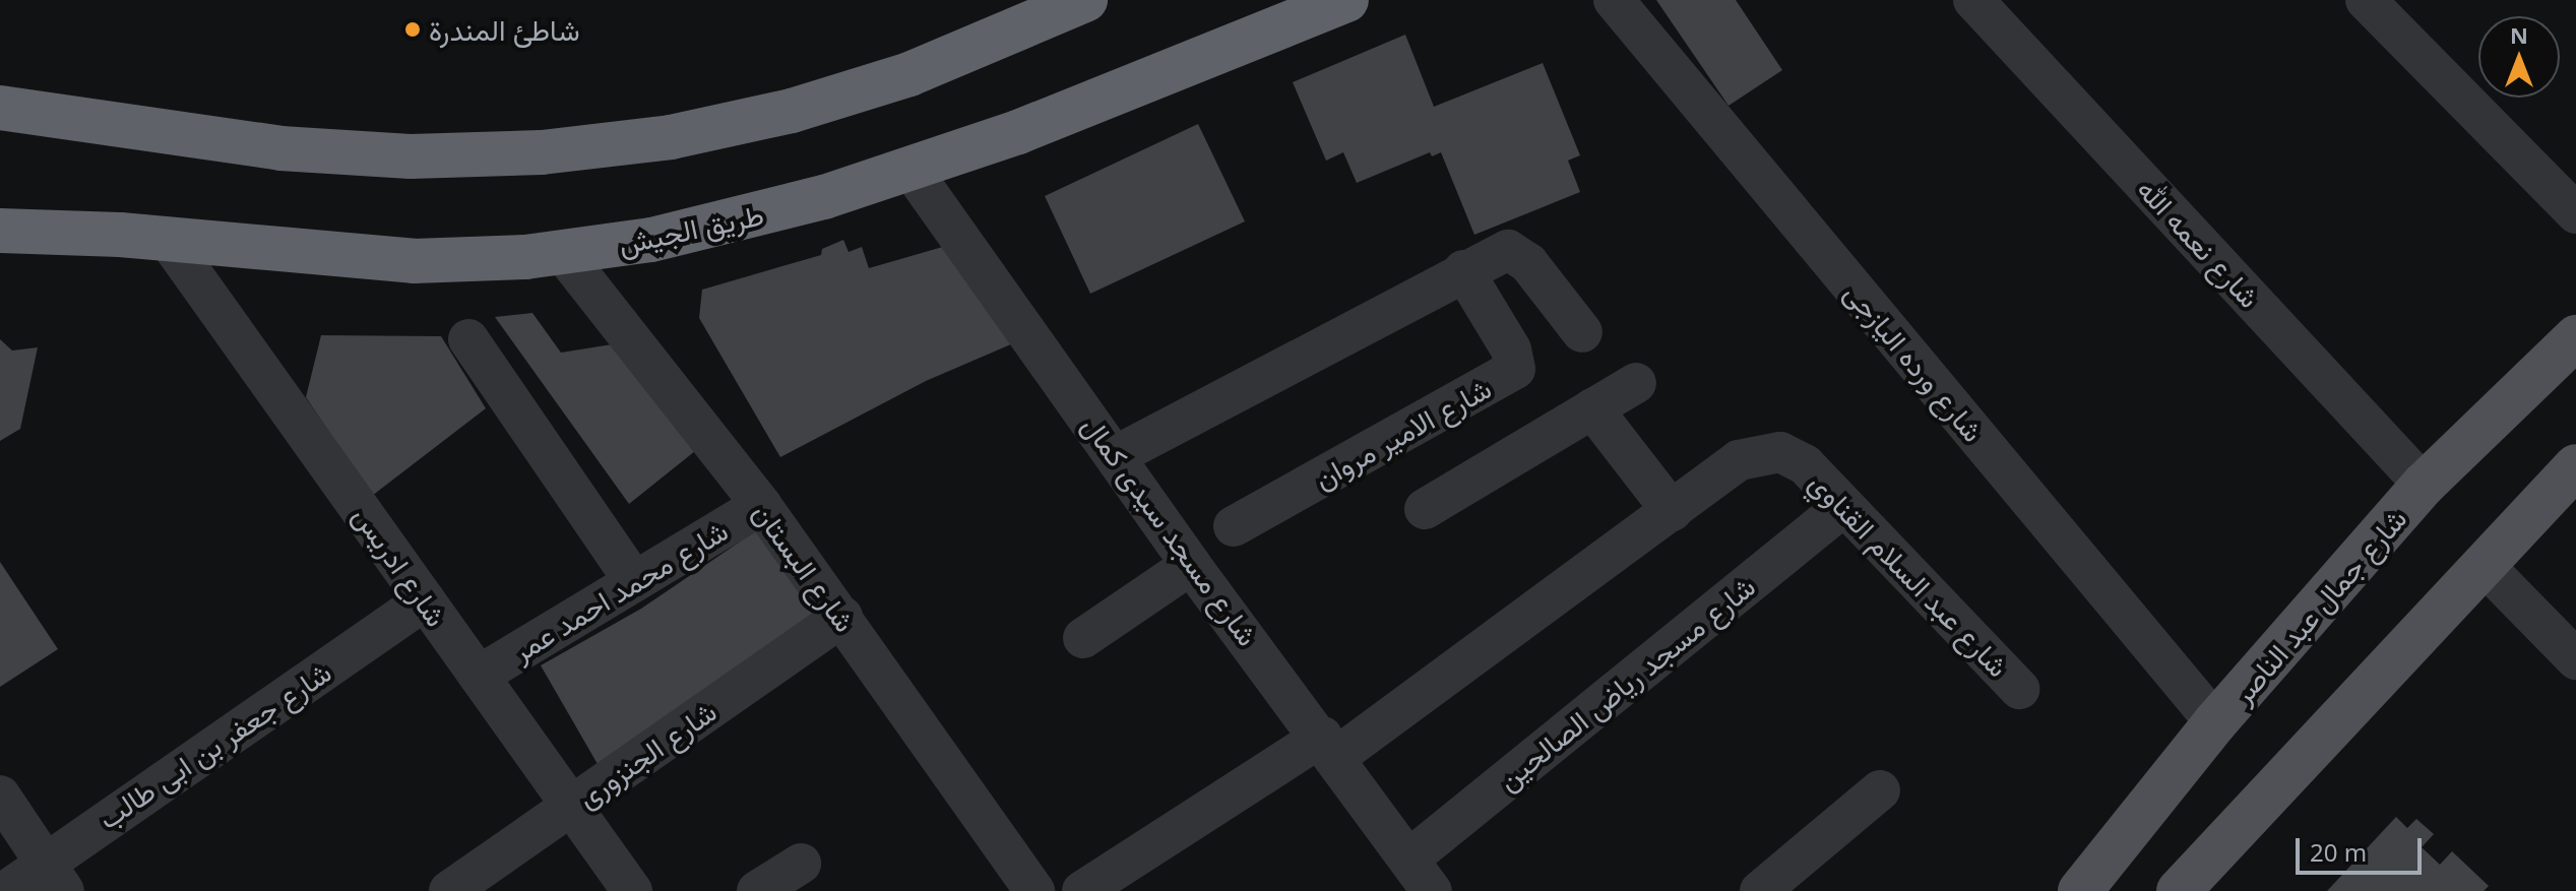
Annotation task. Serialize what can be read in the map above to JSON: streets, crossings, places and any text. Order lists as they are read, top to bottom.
{
  "streets": {
    "highway": ["طريق الجيش"],
    "main road": ["شارع جمال عبد الناصر"],
    "street": [
      "شارع نعمه الله",
      "شارع ورده اليازجى",
      "شارع الامير مروان",
      "شارع مسجد سيدى كمال",
      "شارع ادريس",
      "شارع البستان",
      "شارع عبد السلام القناوي",
      "شارع محمد احمد عمر",
      "شارع مسجد رياض الصالحين",
      "شارع جعفر بن ابى طالب",
      "شارع الجنزورى"
    ]
  },
  "crossings": [
    ["طريق الجيش", "شارع مسجد سيدى كمال"],
    ["طريق الجيش", "شارع ادريس"],
    ["طريق الجيش", "شارع البستان"],
    ["شارع نعمه الله", "شارع جمال عبد الناصر"],
    ["شارع ورده اليازجى", "شارع جمال عبد الناصر"],
    ["شارع مسجد سيدى كمال", "شارع عبد السلام القناوي"],
    ["شارع مسجد سيدى كمال", "شارع مسجد رياض الصالحين"],
    ["شارع ادريس", "شارع محمد احمد عمر"],
    ["شارع ادريس", "شارع جعفر بن ابى طالب"],
    ["شارع ادريس", "شارع الجنزورى"],
    ["شارع البستان", "شارع محمد احمد عمر"],
    ["شارع البستان", "شارع الجنزورى"],
    ["شارع عبد السلام القناوي", "شارع مسجد رياض الصالحين"]
  ],
  "places": ["شاطئ المندرة"],
  "scale_bar": "20 m",
  "north": "top"
}
